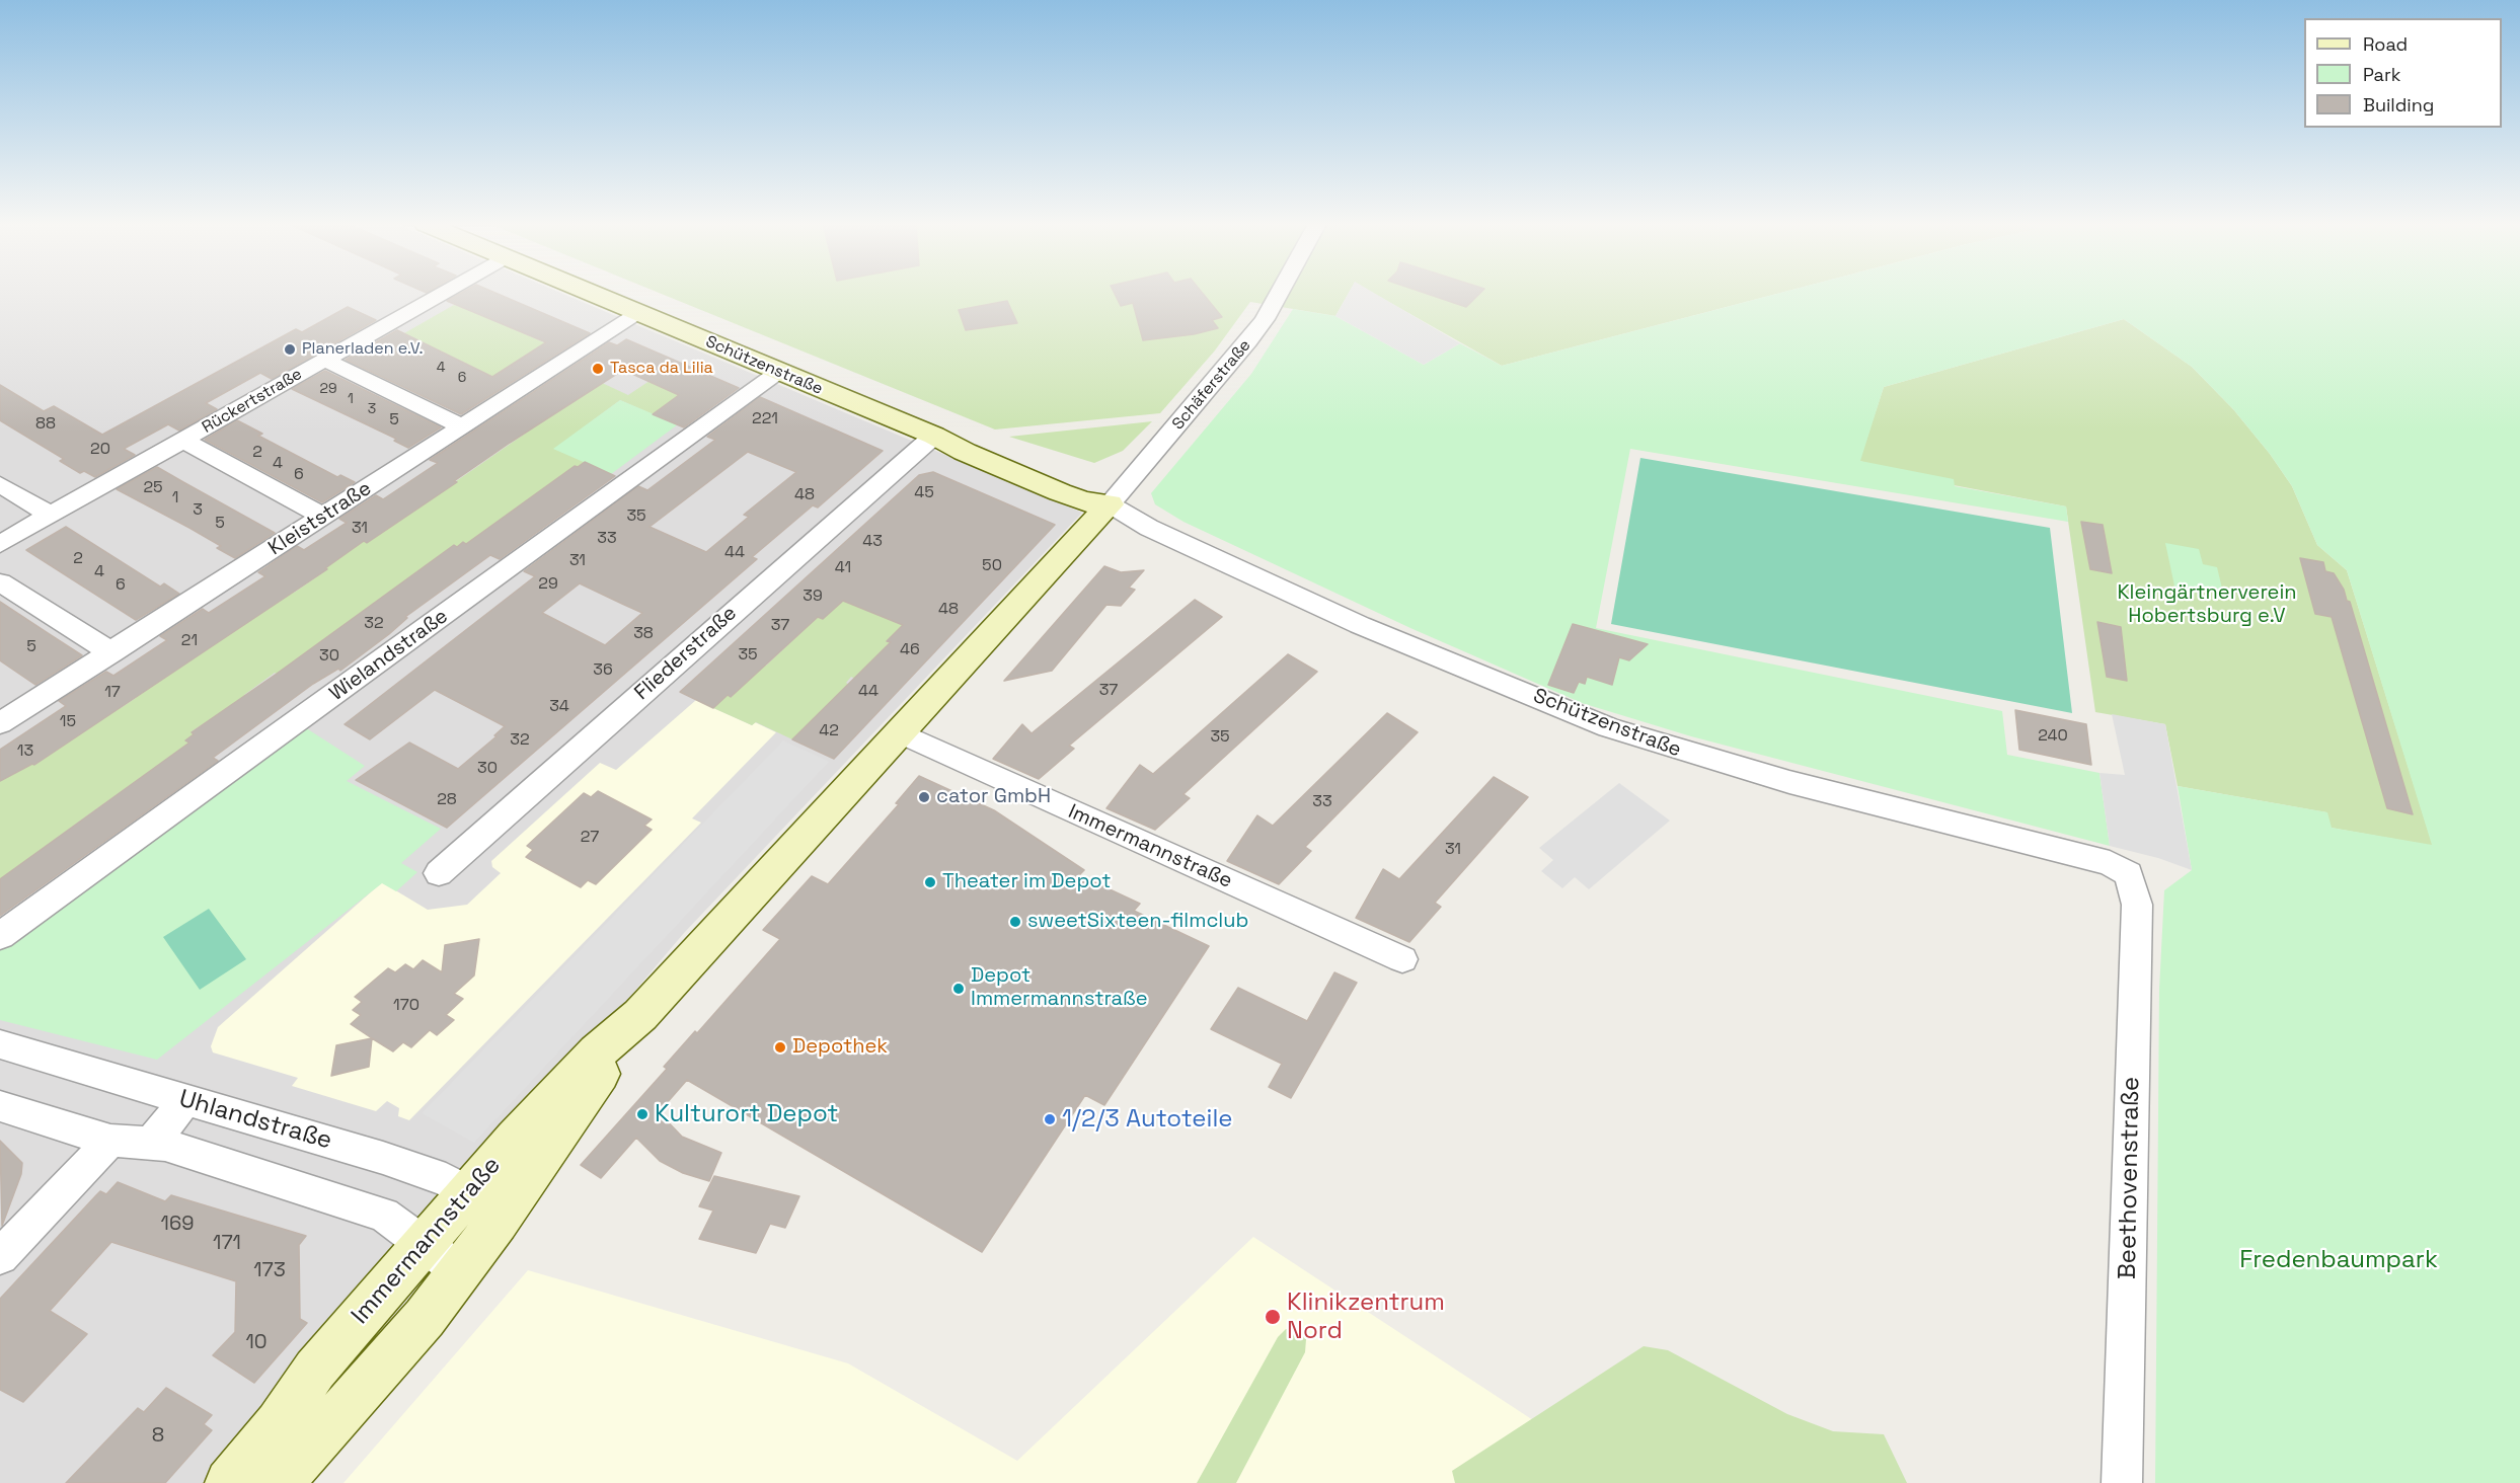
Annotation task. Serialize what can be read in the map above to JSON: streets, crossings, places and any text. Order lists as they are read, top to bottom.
{
  "streets": {
    "street": [
      "Schützenstraße",
      "Schäferstraße",
      "Rückertstraße",
      "Kleiststraße",
      "Fliederstraße",
      "Wielandstraße",
      "Immermannstraße",
      "Uhlandstraße",
      "Beethovenstraße"
    ]
  },
  "crossings": [
    ["Schützenstraße", "Schäferstraße"],
    ["Schützenstraße", "Kleiststraße"],
    ["Schützenstraße", "Fliederstraße"],
    ["Schützenstraße", "Wielandstraße"],
    ["Schützenstraße", "Immermannstraße"],
    ["Schützenstraße", "Beethovenstraße"],
    ["Schäferstraße", "Immermannstraße"],
    ["Immermannstraße", "Uhlandstraße"]
  ],
  "parks": ["Kleingärtnerverein Hobertsburg e.V", "Fredenbaumpark"],
  "places": [
    "Planerladen e.V.",
    "Tasca da Lilia",
    "cator GmbH",
    "Theater im Depot",
    "sweetSixteen-filmclub",
    "Depot Immermannstraße",
    "Depothek",
    "Kulturort Depot",
    "1/2/3 Autoteile",
    "Klinikzentrum Nord"
  ],
  "house_numbers": [
    "4",
    "6",
    "29",
    "1",
    "3",
    "221",
    "5",
    "88",
    "20",
    "2",
    "4",
    "6",
    "25",
    "45",
    "48",
    "1",
    "3",
    "35",
    "5",
    "31",
    "33",
    "43",
    "44",
    "2",
    "31",
    "50",
    "41",
    "4",
    "29",
    "6",
    "39",
    "48",
    "32",
    "37",
    "38",
    "21",
    "5",
    "46",
    "35",
    "30",
    "36",
    "37",
    "44",
    "17",
    "34",
    "15",
    "42",
    "240",
    "35",
    "32",
    "13",
    "30",
    "28",
    "33",
    "27",
    "31",
    "170",
    "169",
    "171",
    "173",
    "10",
    "8"
  ],
  "legend": ["Road", "Park", "Building"]
}
